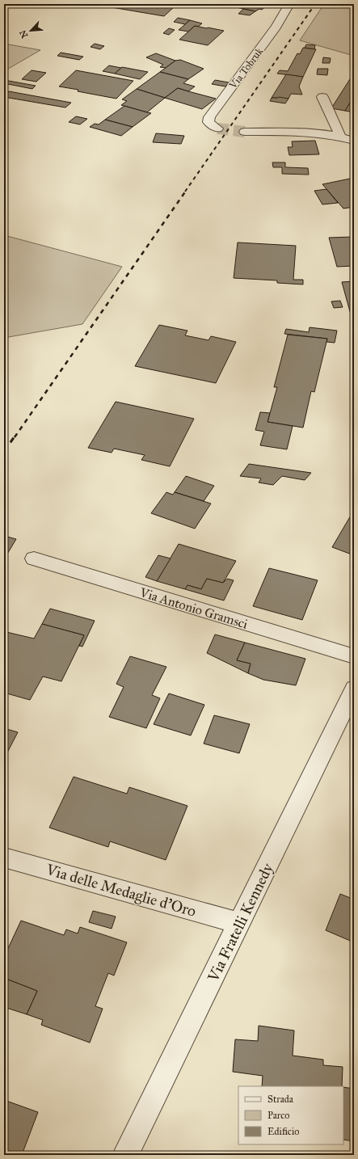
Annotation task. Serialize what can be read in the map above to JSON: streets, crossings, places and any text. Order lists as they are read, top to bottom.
{
  "streets": {
    "street": [
      "Via Tobruk",
      "Via Antonio Gramsci",
      "Via delle Medaglie d'Oro",
      "Via Fratelli Kennedy"
    ]
  },
  "crossings": [
    ["Via delle Medaglie d'Oro", "Via Fratelli Kennedy"]
  ],
  "legend": ["Strada", "Parco", "Edificio"],
  "north": "bottom left"
}
